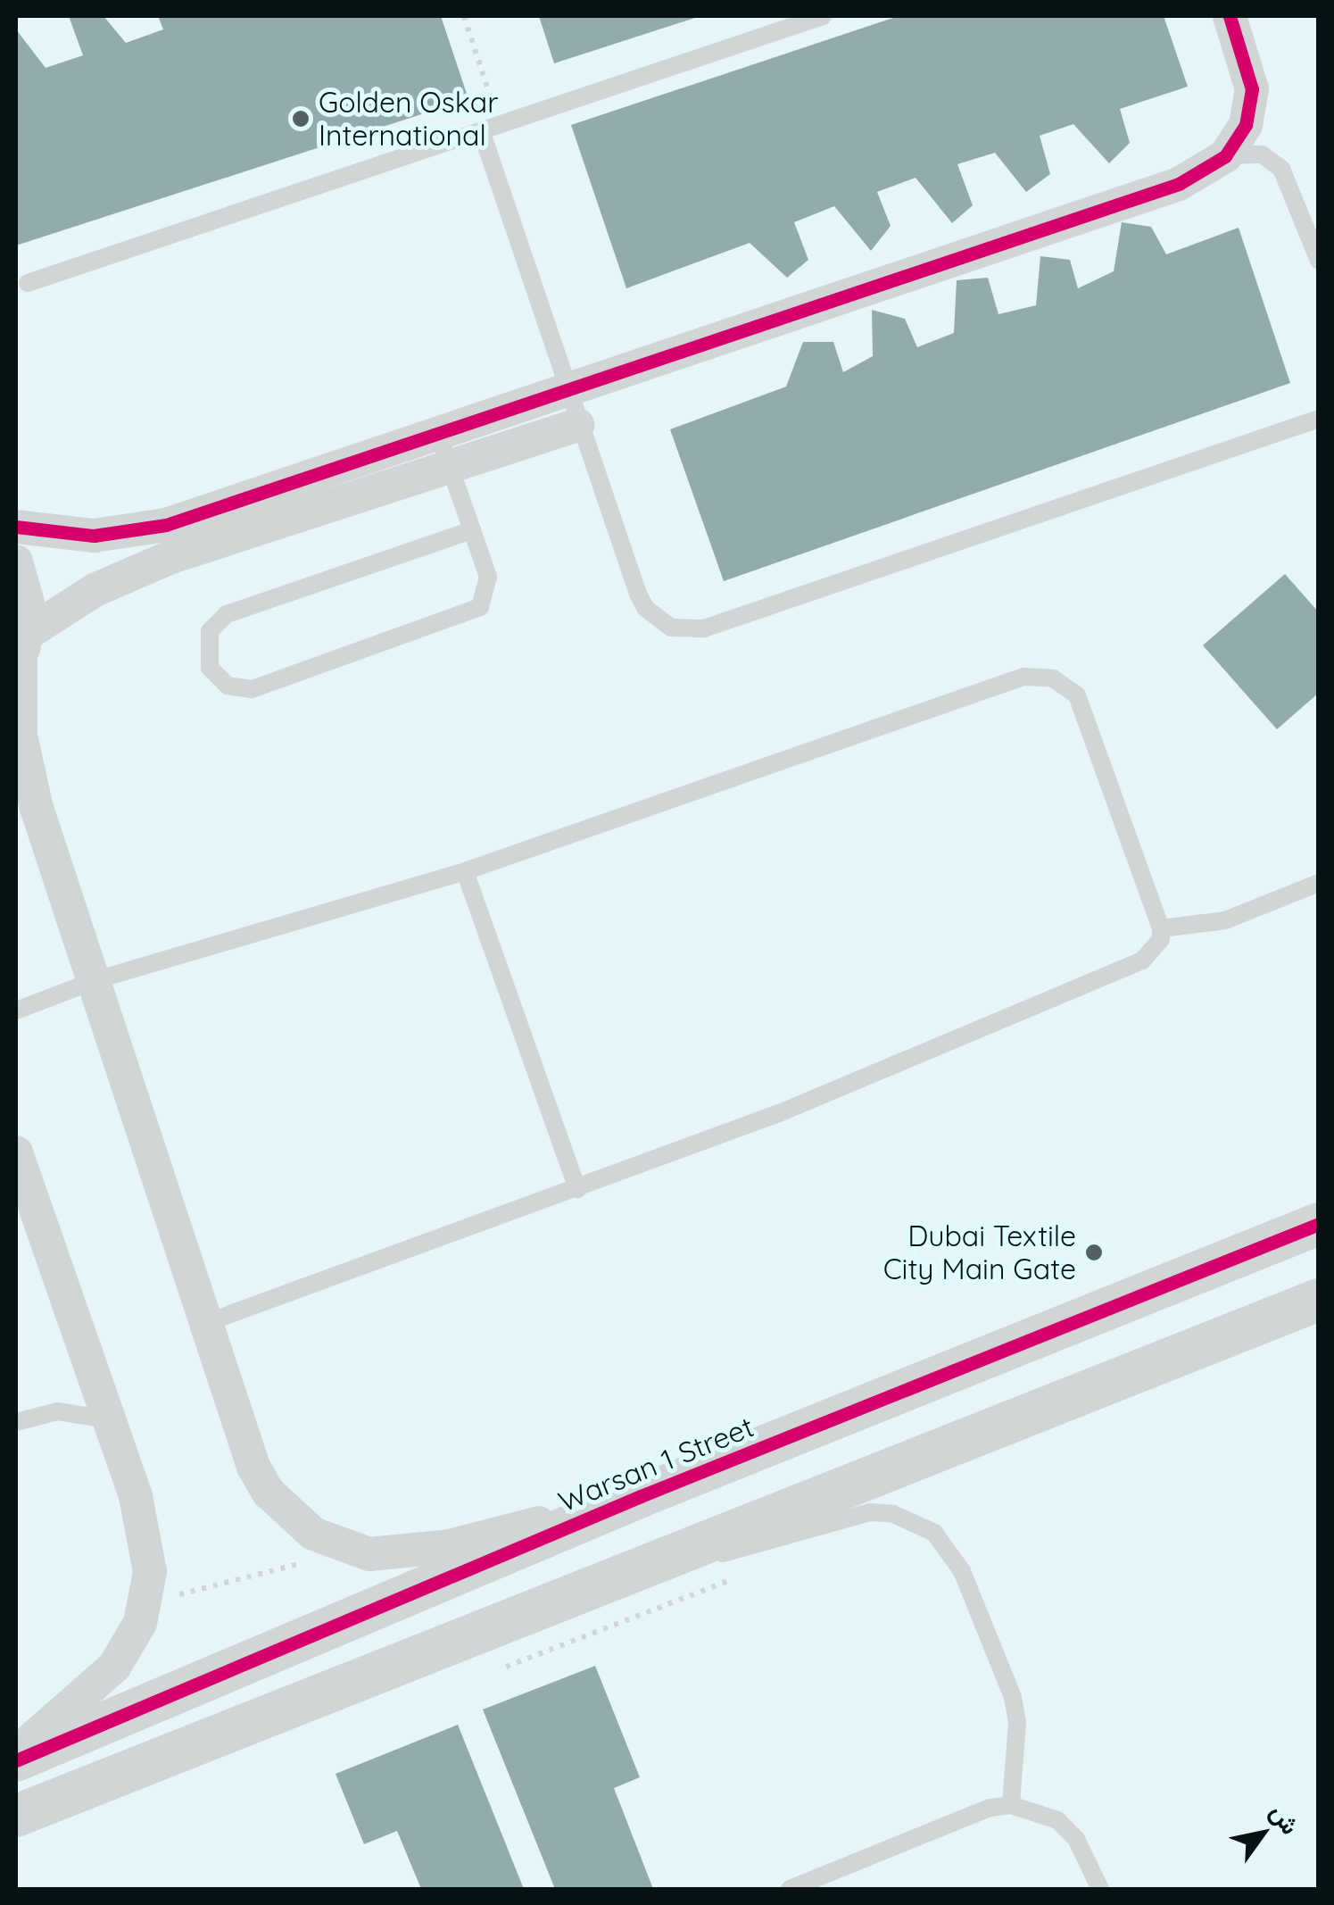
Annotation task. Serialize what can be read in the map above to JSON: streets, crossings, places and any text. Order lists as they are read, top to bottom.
{
  "streets": {
    "street": ["Warsan 1 Street"]
  },
  "places": ["Golden Oskar International", "Dubai Textile City Main Gate"],
  "north": "top right"
}
